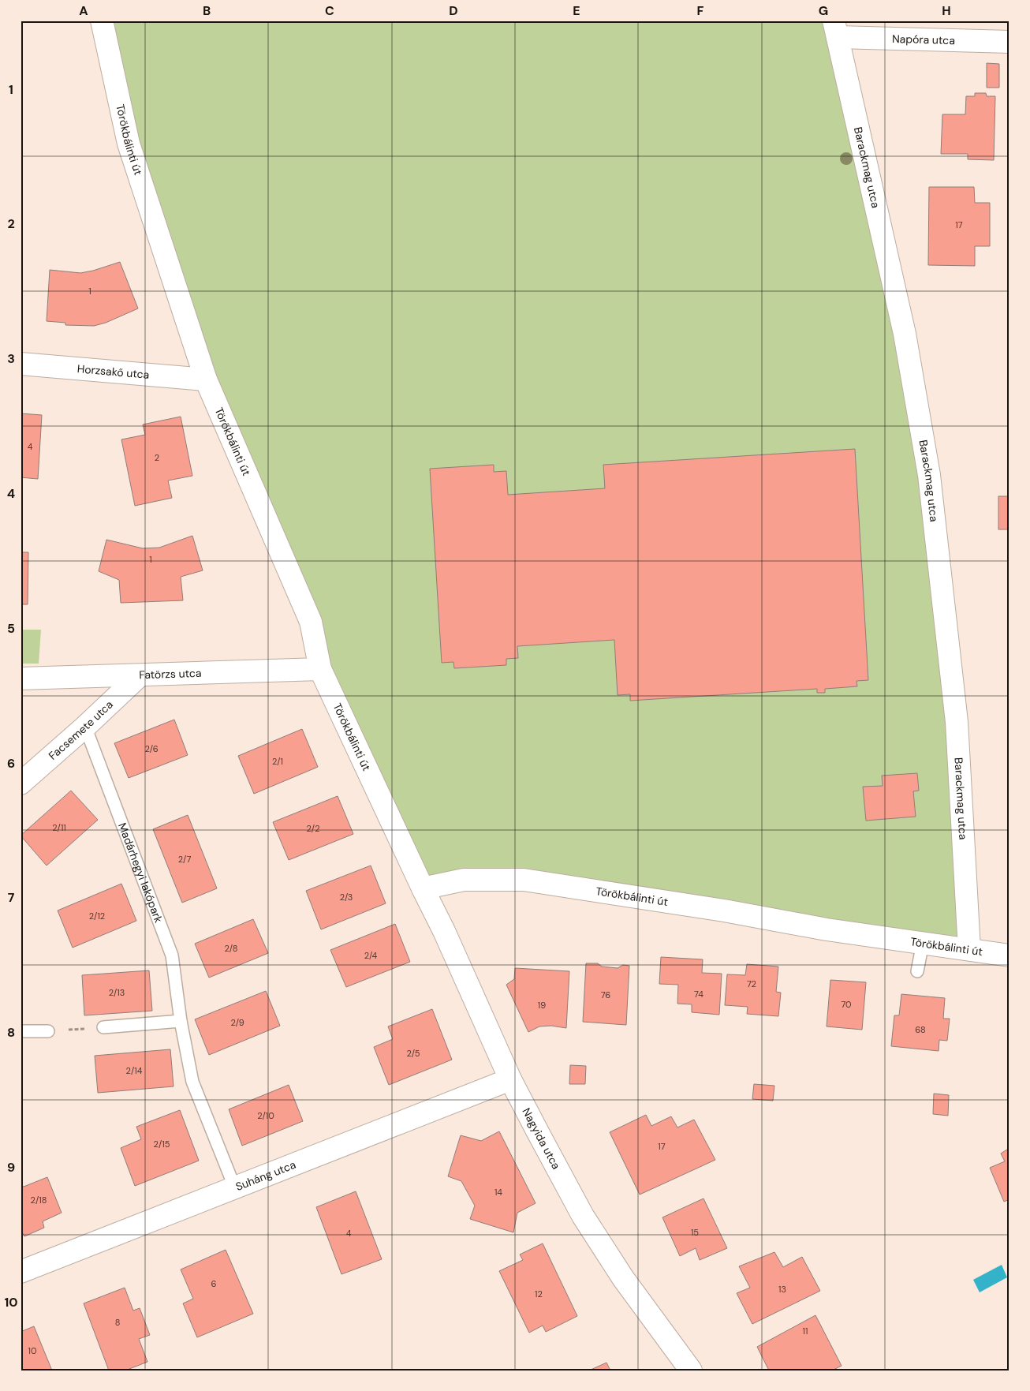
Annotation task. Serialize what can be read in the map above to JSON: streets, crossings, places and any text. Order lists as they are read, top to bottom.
{
  "streets": {
    "street": [
      "Napóra utca",
      "Törökbálinti út",
      "Barackmag utca",
      "Horzsakő utca",
      "Fatörzs utca",
      "Facsemete utca",
      "Nagyida utca",
      "Suháng utca"
    ],
    "lane": ["Madárhegyi lakópark"]
  },
  "crossings": [
    ["Napóra utca", "Barackmag utca"],
    ["Törökbálinti út", "Barackmag utca"],
    ["Törökbálinti út", "Horzsakő utca"],
    ["Törökbálinti út", "Fatörzs utca"],
    ["Törökbálinti út", "Nagyida utca"],
    ["Fatörzs utca", "Facsemete utca"],
    ["Facsemete utca", "Madárhegyi lakópark"],
    ["Madárhegyi lakópark", "Suháng utca"],
    ["Nagyida utca", "Suháng utca"]
  ],
  "house_numbers": [
    "17",
    "1",
    "4",
    "2",
    "1",
    "2/6",
    "2/1",
    "2/11",
    "2/2",
    "2/7",
    "2/3",
    "2/12",
    "2/8",
    "2/4",
    "72",
    "2/13",
    "74",
    "76",
    "70",
    "19",
    "2/9",
    "68",
    "2/5",
    "2/14",
    "2/10",
    "2/15",
    "17",
    "14",
    "2/18",
    "15",
    "4",
    "6",
    "13",
    "12",
    "8",
    "11",
    "10"
  ],
  "grid": {
    "columns": [
      "A",
      "B",
      "C",
      "D",
      "E",
      "F",
      "G",
      "H"
    ],
    "rows": [
      "1",
      "2",
      "3",
      "4",
      "5",
      "6",
      "7",
      "8",
      "9",
      "10"
    ]
  }
}
